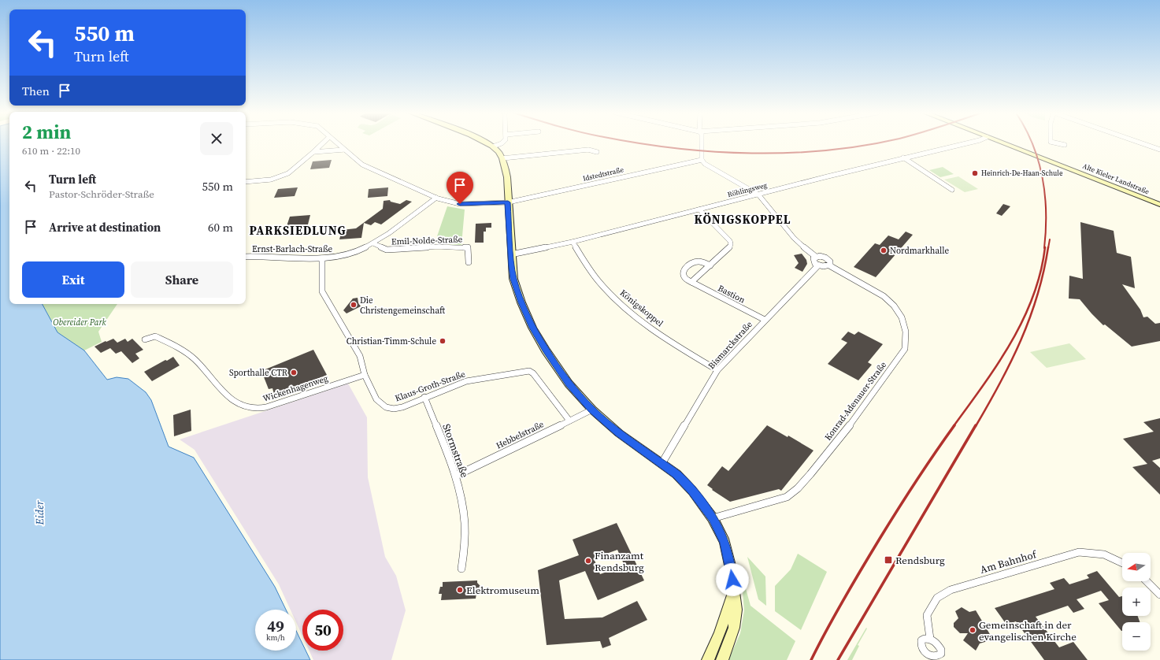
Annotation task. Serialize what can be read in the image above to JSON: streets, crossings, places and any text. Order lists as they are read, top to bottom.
{
  "streets": {
    "main road": ["Alte Kieler Landstraße"],
    "street": [
      "Idstedtstraße",
      "Röhlingsweg",
      "Emil-Nolde-Straße",
      "Ernst-Barlach-Straße",
      "Bastion",
      "Königskoppel",
      "Bismarckstraße",
      "Klaus-Groth-Straße",
      "Wickenhagenweg",
      "Konrad-Adenauer-Straße",
      "Hebbelstraße",
      "Stormstraße",
      "Am Bahnhof"
    ]
  },
  "crossings": [
    ["Idstedtstraße", "Ernst-Barlach-Straße"],
    ["Röhlingsweg", "Königskoppel"],
    ["Emil-Nolde-Straße", "Ernst-Barlach-Straße"],
    ["Bastion", "Bismarckstraße"],
    ["Königskoppel", "Bismarckstraße"],
    ["Klaus-Groth-Straße", "Wickenhagenweg"],
    ["Klaus-Groth-Straße", "Hebbelstraße"],
    ["Klaus-Groth-Straße", "Stormstraße"],
    ["Hebbelstraße", "Stormstraße"]
  ],
  "districts": ["KÖNIGSKOPPEL", "PARKSIEDLUNG"],
  "water": ["Eider"],
  "parks": ["Obereider Park"],
  "places": {
    "other": [
      "Heinrich-De-Haan-Schule",
      "Nordmarkhalle",
      "Die Christengemeinschaft",
      "Christian-Timm-Schule",
      "Sporthalle CTR",
      "Finanzamt Rendsburg",
      "Elektromuseum",
      "Gemeinschaft in der evangelischen Kirche"
    ],
    "transit": ["Rendsburg"]
  },
  "north": "left",
  "page": {
    "turn": ["550 m", "Turn left"],
    "then": "Then",
    "heading": ["2 min", "610 m · 22:10"],
    "list": [
      {
        "name": "Turn left",
        "note": "Pastor-Schröder-Straße",
        "value": "550 m"
      },
      {
        "name": "Arrive at destination",
        "value": "60 m"
      }
    ],
    "buttons": ["Exit", "Share"],
    "map_buttons": ["+", "−"],
    "speed": "49 km/h",
    "limit": "50"
  }
}
